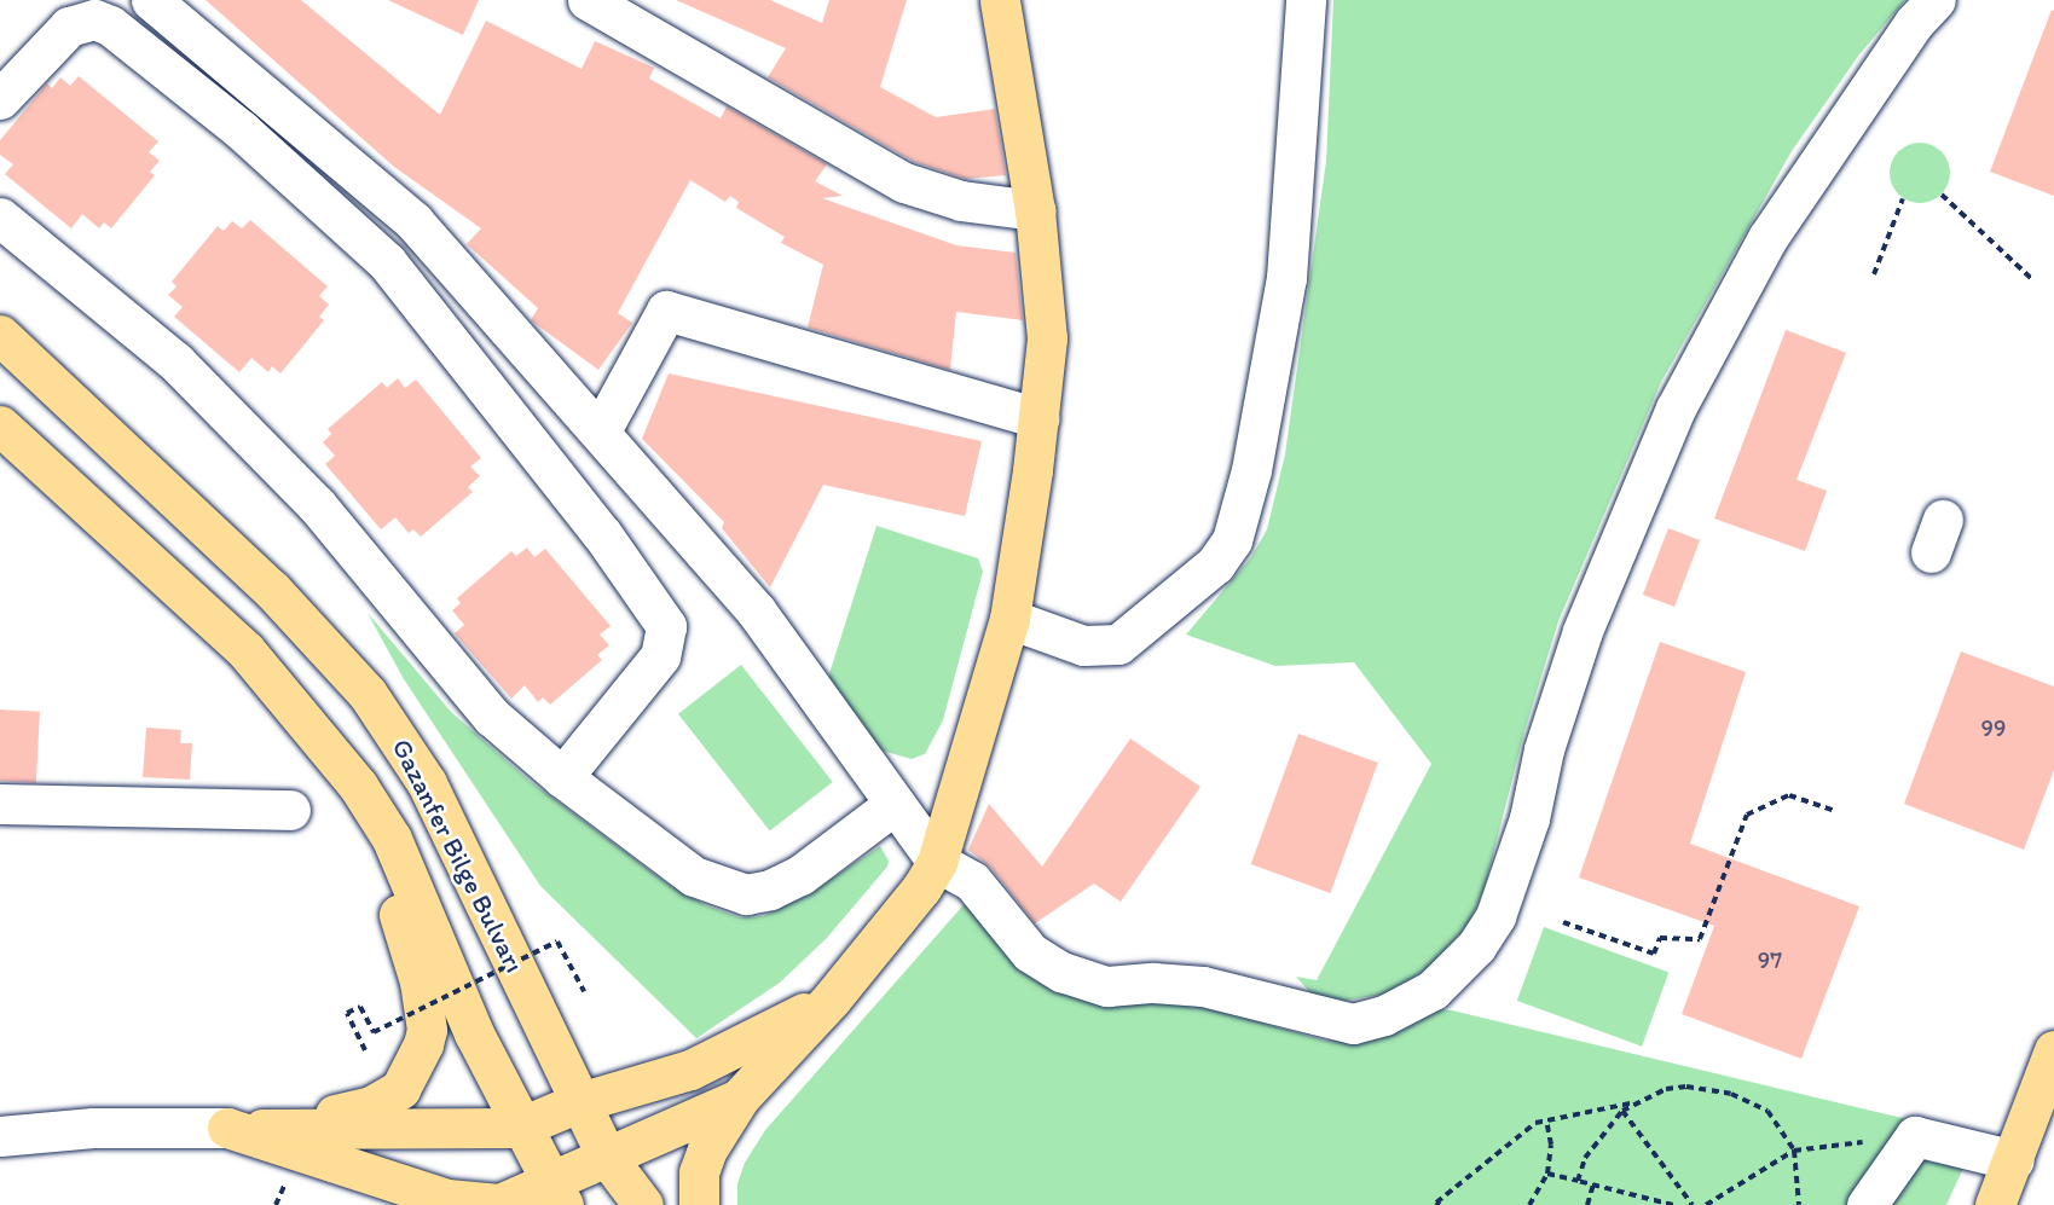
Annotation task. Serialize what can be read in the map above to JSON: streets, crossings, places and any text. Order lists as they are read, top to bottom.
{
  "streets": {
    "main road": ["Gazanfer Bilge Bulvarı"]
  },
  "house_numbers": ["99", "97"]
}
